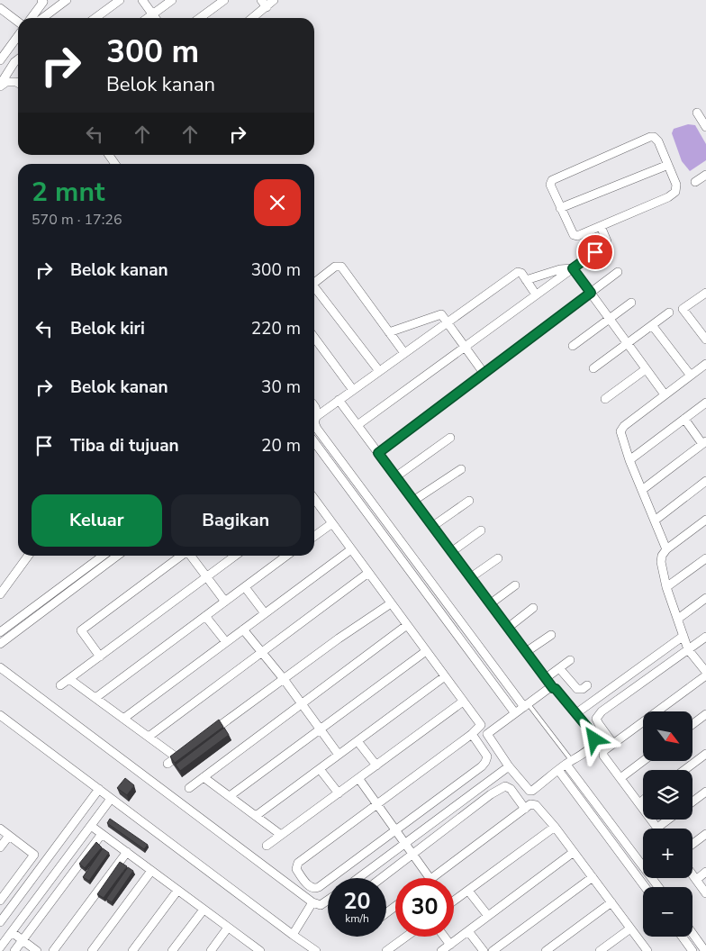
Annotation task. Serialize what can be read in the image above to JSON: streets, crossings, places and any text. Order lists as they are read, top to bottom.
{
  "north": "bottom right",
  "page": {
    "turn": ["300 m", "Belok kanan"],
    "heading": ["2 mnt", "570 m · 17:26"],
    "list": [
      {
        "name": "Belok kanan",
        "value": "300 m"
      },
      {
        "name": "Belok kiri",
        "value": "220 m"
      },
      {
        "name": "Belok kanan",
        "value": "30 m"
      },
      {
        "name": "Tiba di tujuan",
        "value": "20 m"
      }
    ],
    "buttons": ["Keluar", "Bagikan"],
    "map_buttons": ["+", "−"],
    "speed": "20 km/h",
    "limit": "30"
  }
}
